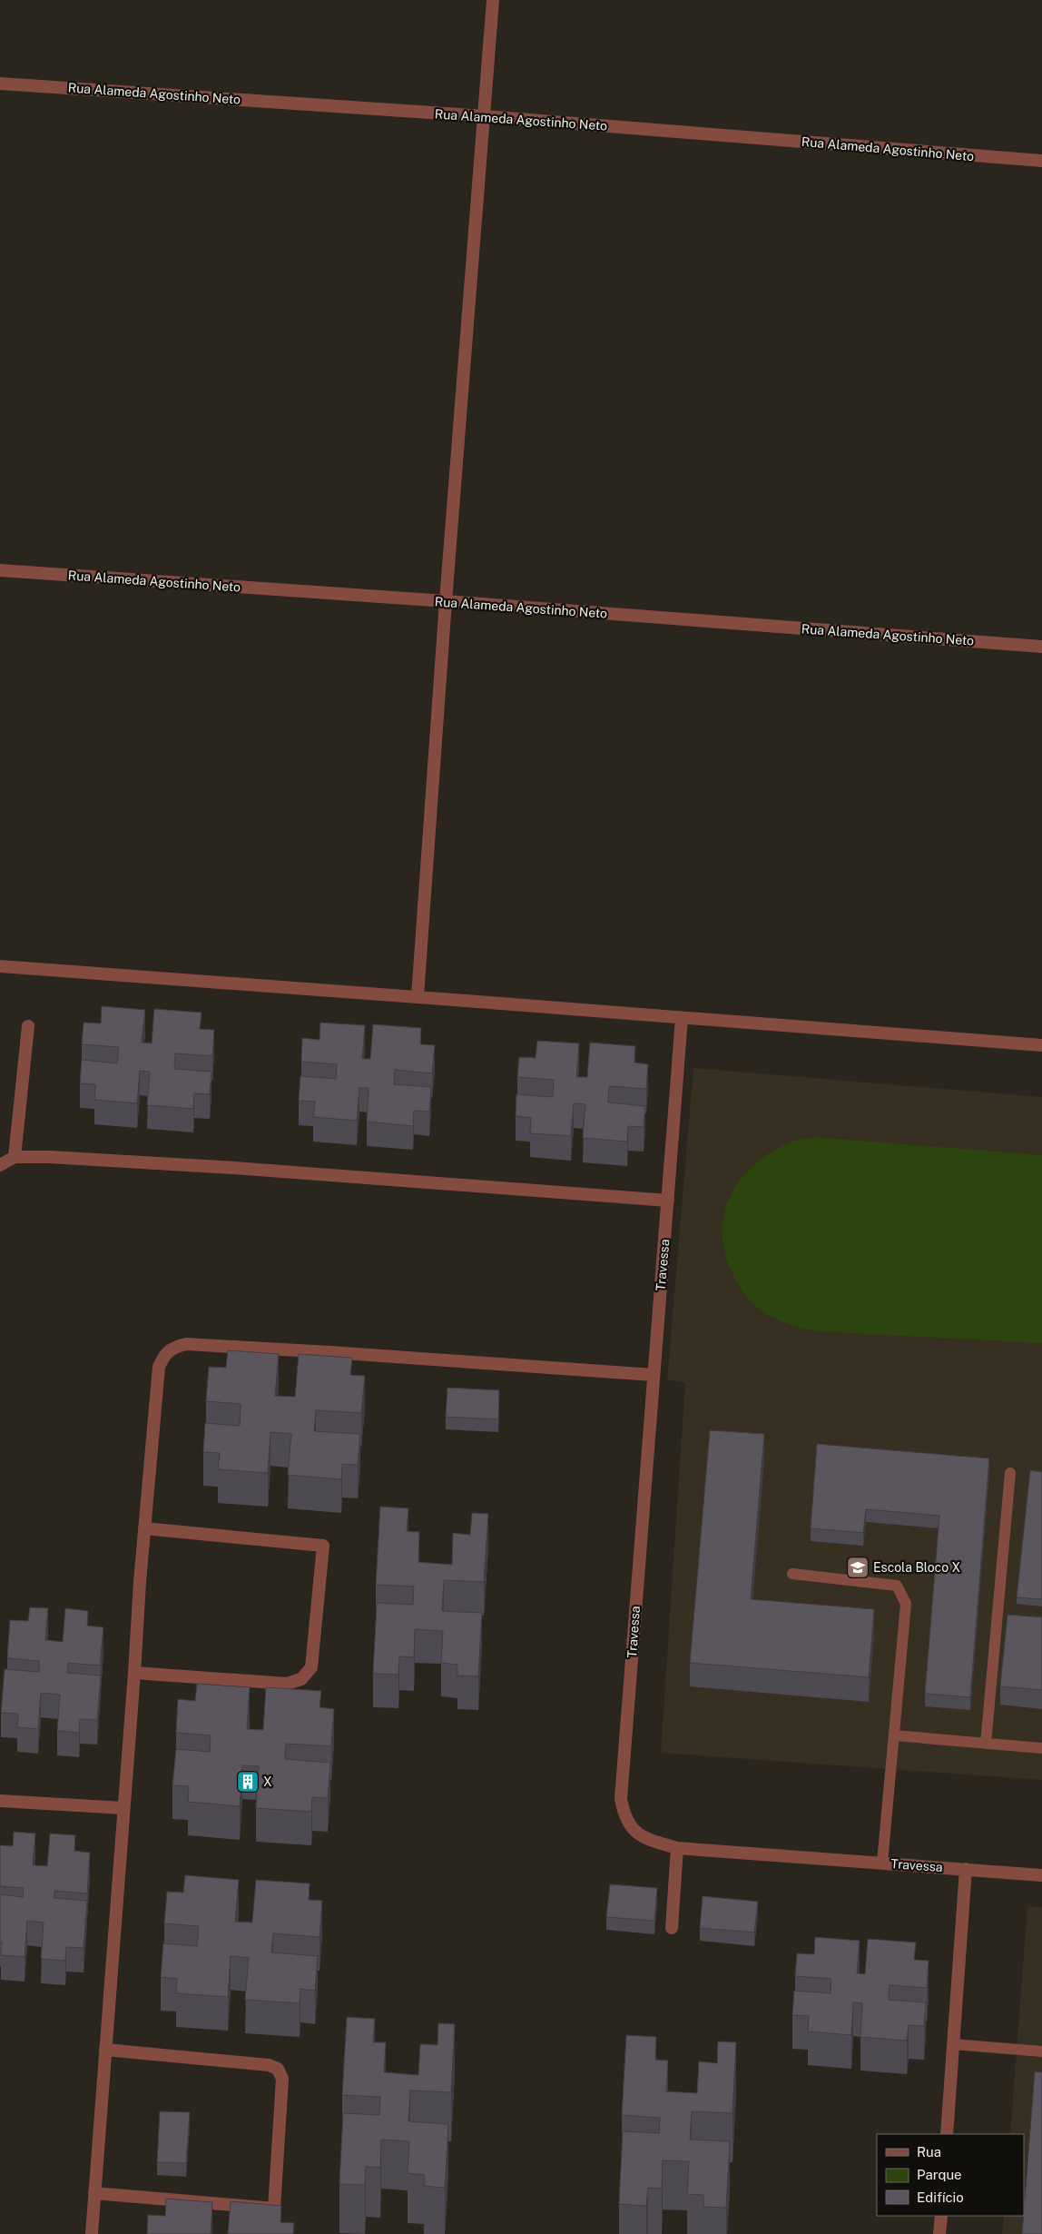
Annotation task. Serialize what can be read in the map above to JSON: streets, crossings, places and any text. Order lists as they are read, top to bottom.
{
  "streets": {
    "street": ["Rua Alameda Agostinho Neto", "Travessa"]
  },
  "places": {
    "school or university": ["Escola Bloco X"],
    "building": ["X"]
  },
  "legend": ["Rua", "Parque", "Edifício"]
}
